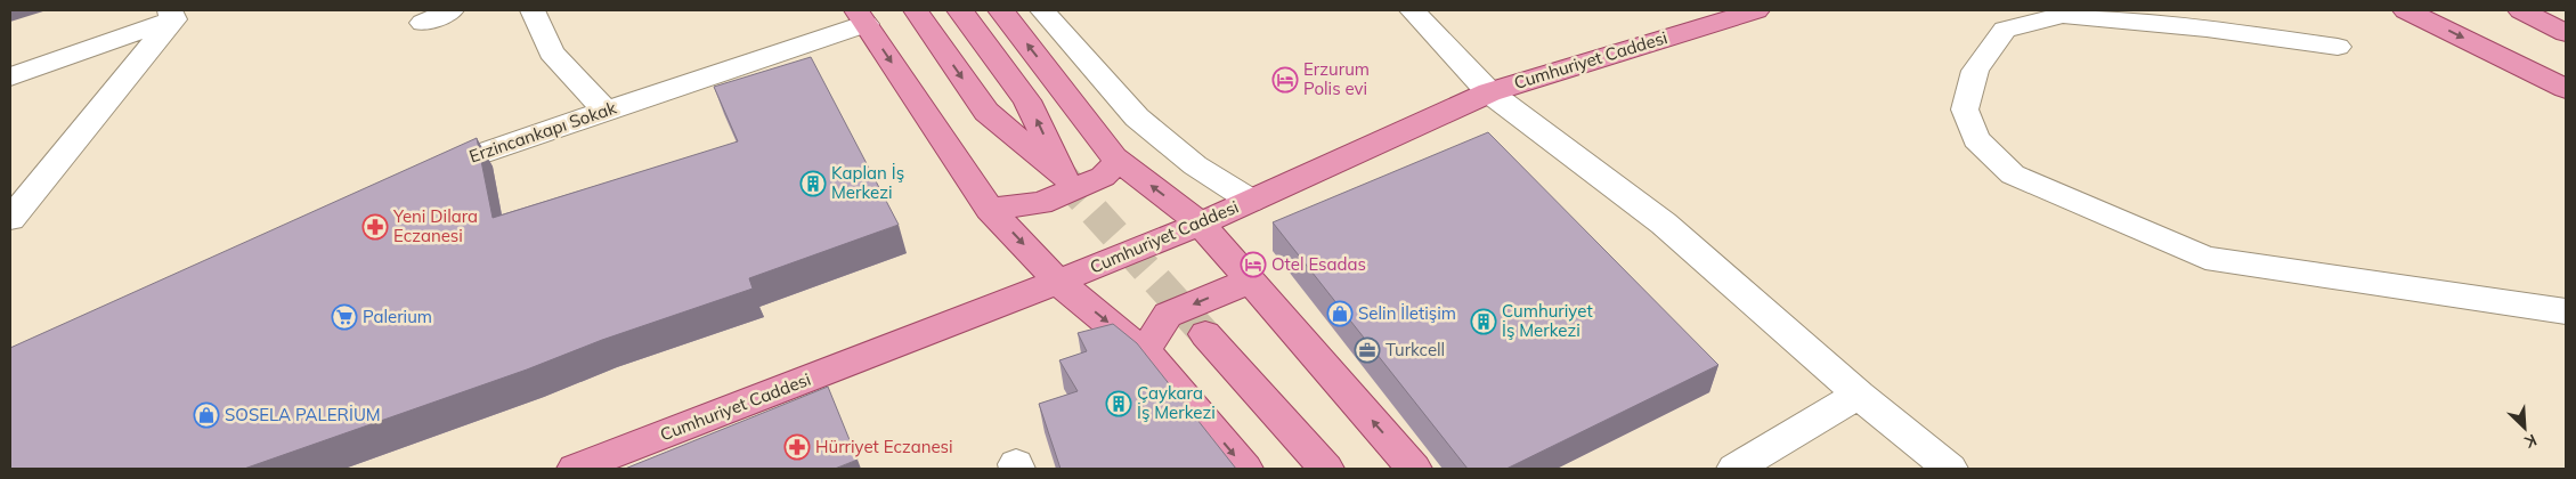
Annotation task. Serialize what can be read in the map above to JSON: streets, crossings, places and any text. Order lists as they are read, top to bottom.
{
  "streets": {
    "main road": ["Cumhuriyet Caddesi"],
    "street": ["Erzincankapı Sokak"]
  },
  "places": {
    "hotel": ["Erzurum Polis evi", "Otel Esadas"],
    "building": ["Kaplan İş Merkezi", "Cumhuriyet İş Merkezi", "Çaykara İş Merkezi"],
    "pharmacy": ["Yeni Dilara Eczanesi", "Hürriyet Eczanesi"],
    "shop": ["Selin İletişim", "SOSELA PALERİUM"],
    "supermarket": ["Palerium"],
    "office": ["Turkcell"]
  },
  "north": "bottom right"
}
